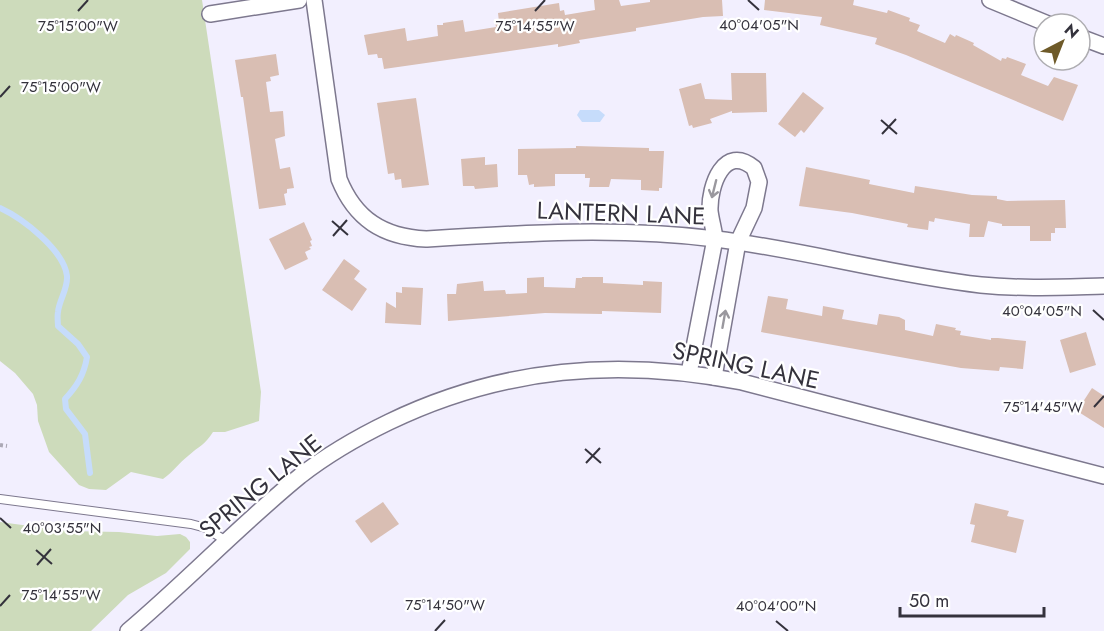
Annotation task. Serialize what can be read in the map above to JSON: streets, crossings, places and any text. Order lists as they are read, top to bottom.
{
  "streets": {
    "street": ["LANTERN LANE", "SPRING LANE"]
  },
  "scale_bar": "50 m",
  "north": "top right",
  "coordinates": [
    "40°04'05\"N",
    "75°15'00\"W",
    "75°14'55\"W",
    "75°14'45\"W",
    "40°03'55\"N",
    "75°14'50\"W",
    "40°04'00\"N"
  ]
}
